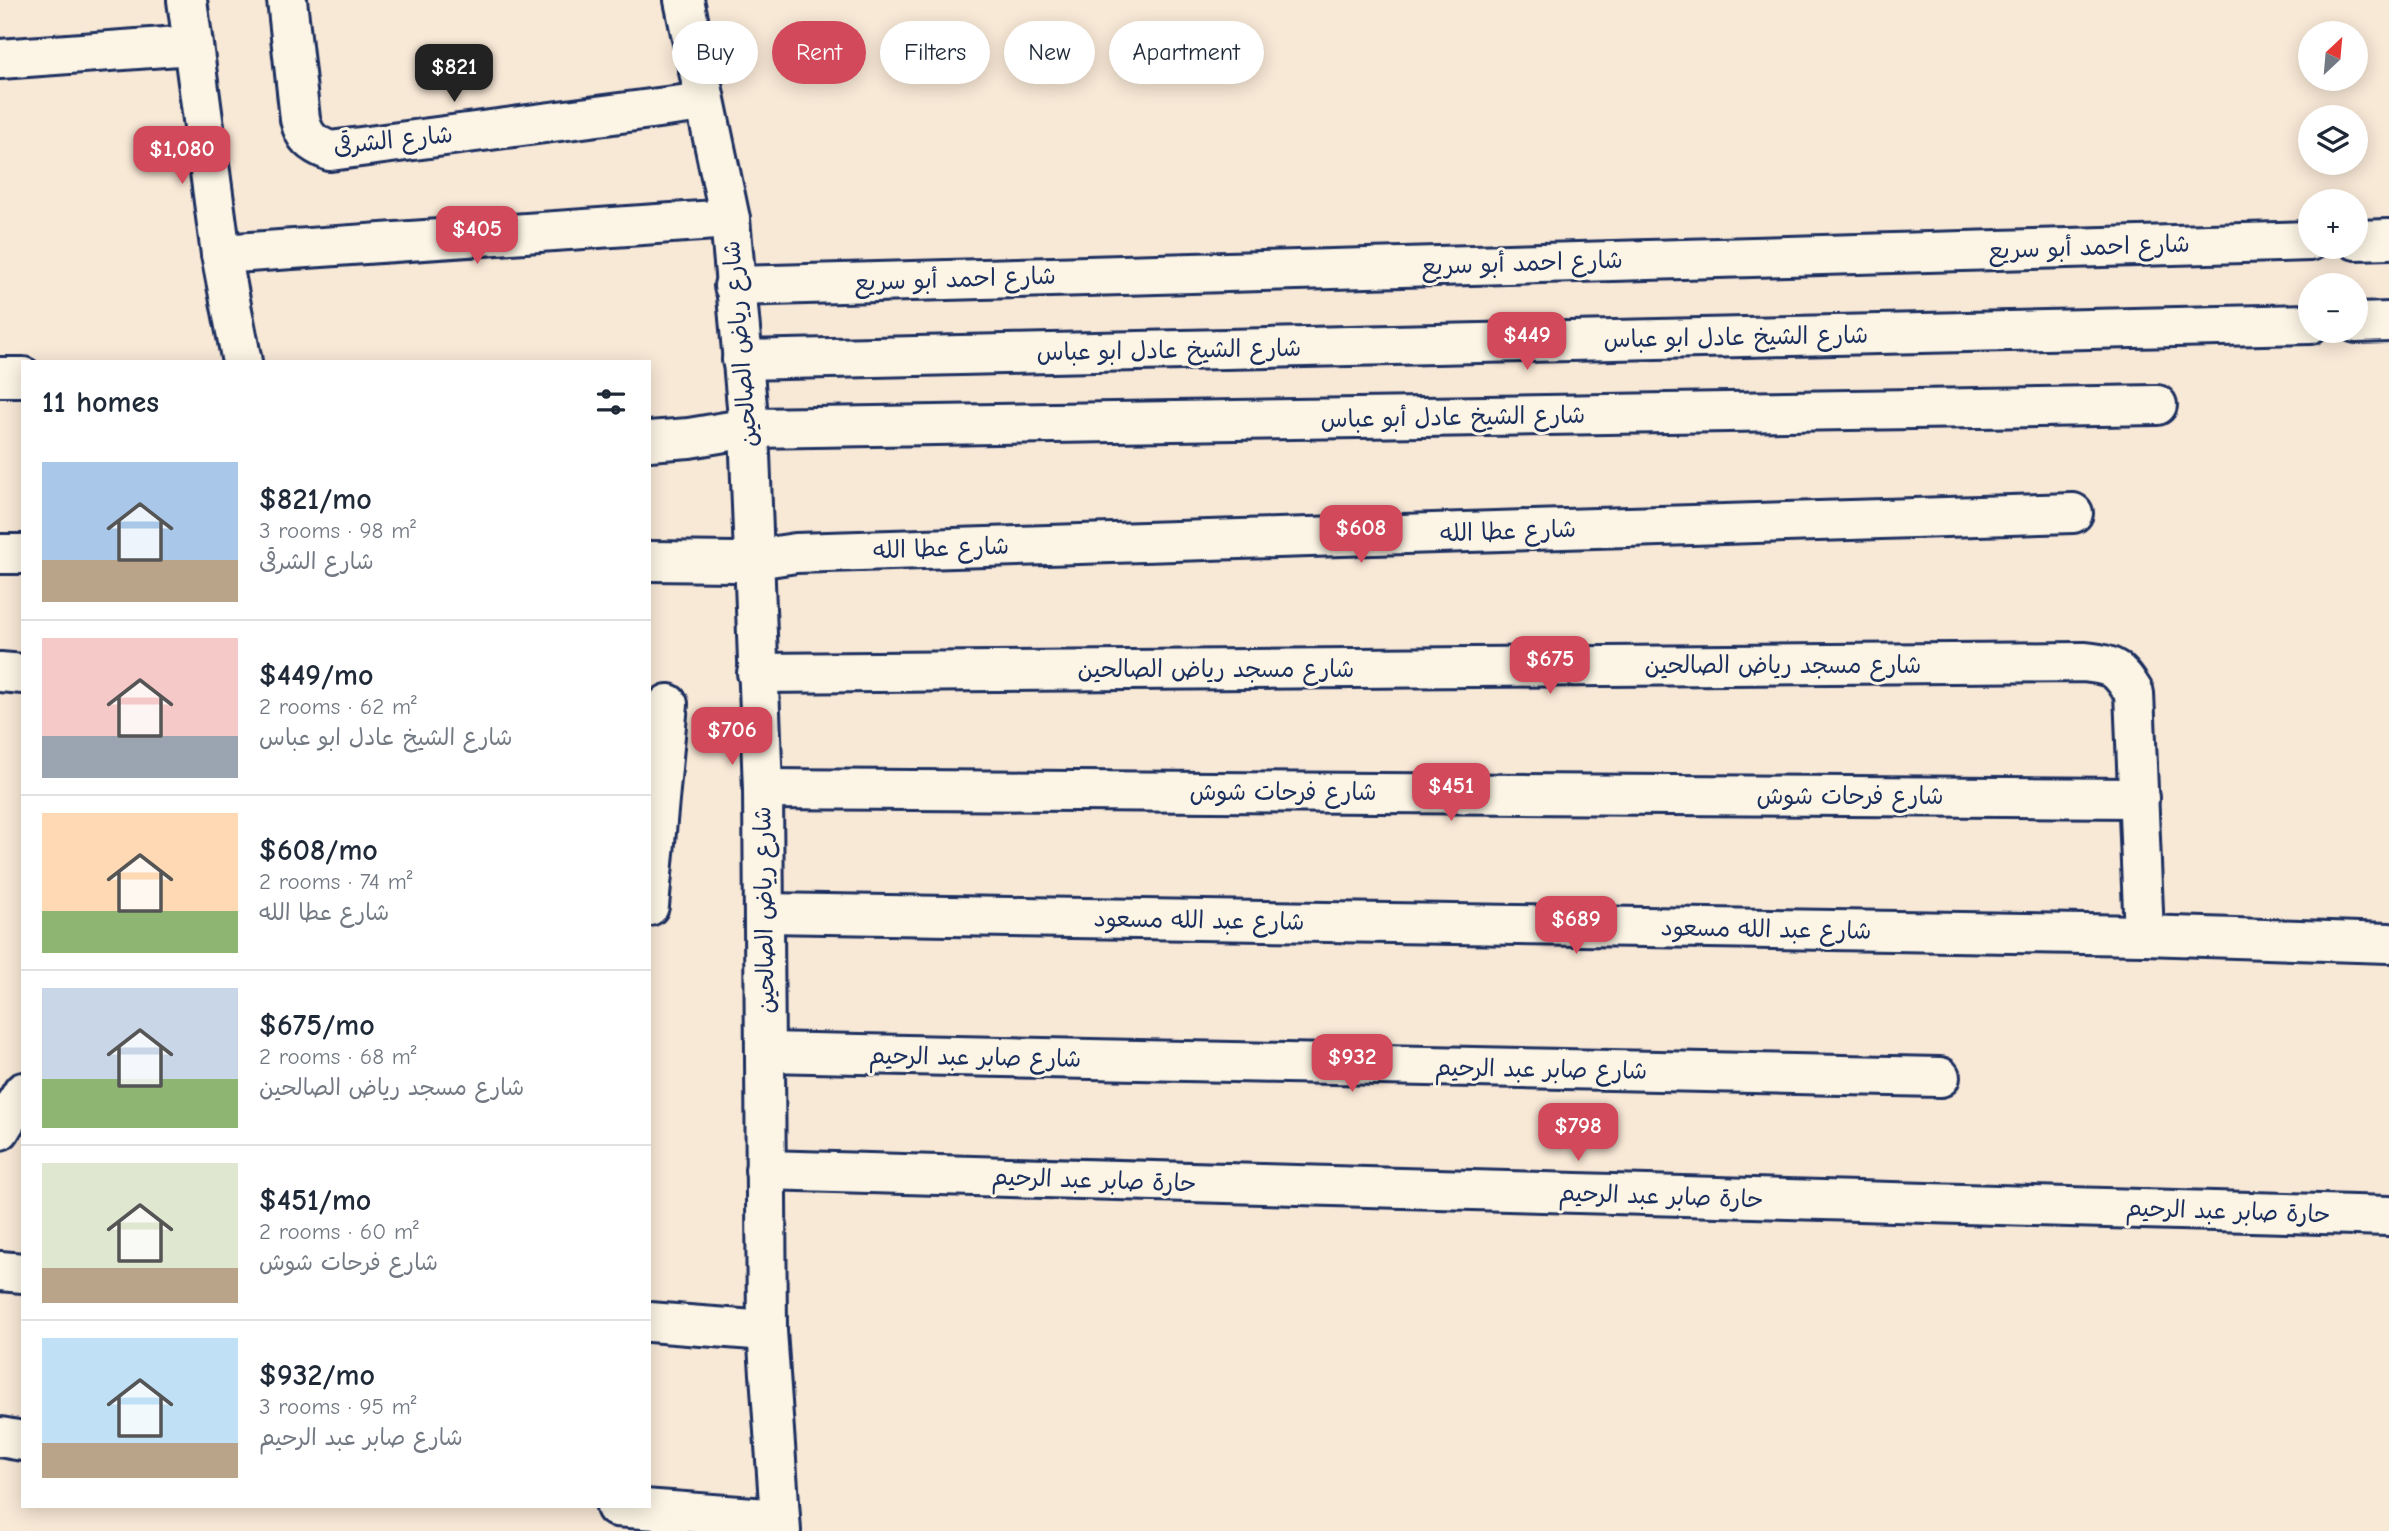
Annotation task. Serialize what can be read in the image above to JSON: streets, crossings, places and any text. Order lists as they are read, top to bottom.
{
  "streets": {
    "street": [
      "شارع الشرقى",
      "شارع احمد أبو سريع",
      "شارع الشيخ عادل ابو عباس",
      "شارع رياض الصالحين",
      "شارع الشيخ عادل أبو عباس",
      "شارع عطا الله",
      "شارع مسجد رياض الصالحين",
      "شارع فرحات شوش",
      "شارع عبد الله مسعود",
      "شارع صابر عبد الرحيم",
      "حارة صابر عبد الرحيم"
    ]
  },
  "crossings": [
    ["شارع الشرقى", "شارع رياض الصالحين"],
    ["شارع احمد أبو سريع", "شارع رياض الصالحين"],
    ["شارع الشيخ عادل ابو عباس", "شارع رياض الصالحين"],
    ["شارع رياض الصالحين", "شارع الشيخ عادل أبو عباس"],
    ["شارع رياض الصالحين", "شارع عطا الله"],
    ["شارع رياض الصالحين", "شارع مسجد رياض الصالحين"],
    ["شارع رياض الصالحين", "شارع فرحات شوش"],
    ["شارع رياض الصالحين", "شارع عبد الله مسعود"],
    ["شارع رياض الصالحين", "شارع صابر عبد الرحيم"],
    ["شارع رياض الصالحين", "حارة صابر عبد الرحيم"],
    ["شارع مسجد رياض الصالحين", "شارع فرحات شوش"],
    ["شارع مسجد رياض الصالحين", "شارع عبد الله مسعود"]
  ],
  "north": "top right",
  "page": {
    "map_buttons": ["+", "−"],
    "chip": [
      "Buy",
      "Rent",
      "Filters",
      "New",
      "Apartment"
    ],
    "price": [
      "$821",
      "$1,080",
      "$405",
      "$449",
      "$608",
      "$675",
      "$706",
      "$451",
      "$689",
      "$932",
      "$798"
    ],
    "heading": "11 homes",
    "list": [
      {
        "name": "$821/mo",
        "note": "3 rooms · 98 m² · شارع الشرقى"
      },
      {
        "name": "$449/mo",
        "note": "2 rooms · 62 m² · شارع الشيخ عادل ابو عباس"
      },
      {
        "name": "$608/mo",
        "note": "2 rooms · 74 m² · شارع عطا الله"
      },
      {
        "name": "$675/mo",
        "note": "2 rooms · 68 m² · شارع مسجد رياض الصالحين"
      },
      {
        "name": "$451/mo",
        "note": "2 rooms · 60 m² · شارع فرحات شوش"
      },
      {
        "name": "$932/mo",
        "note": "3 rooms · 95 m² · شارع صابر عبد الرحيم"
      }
    ]
  }
}
